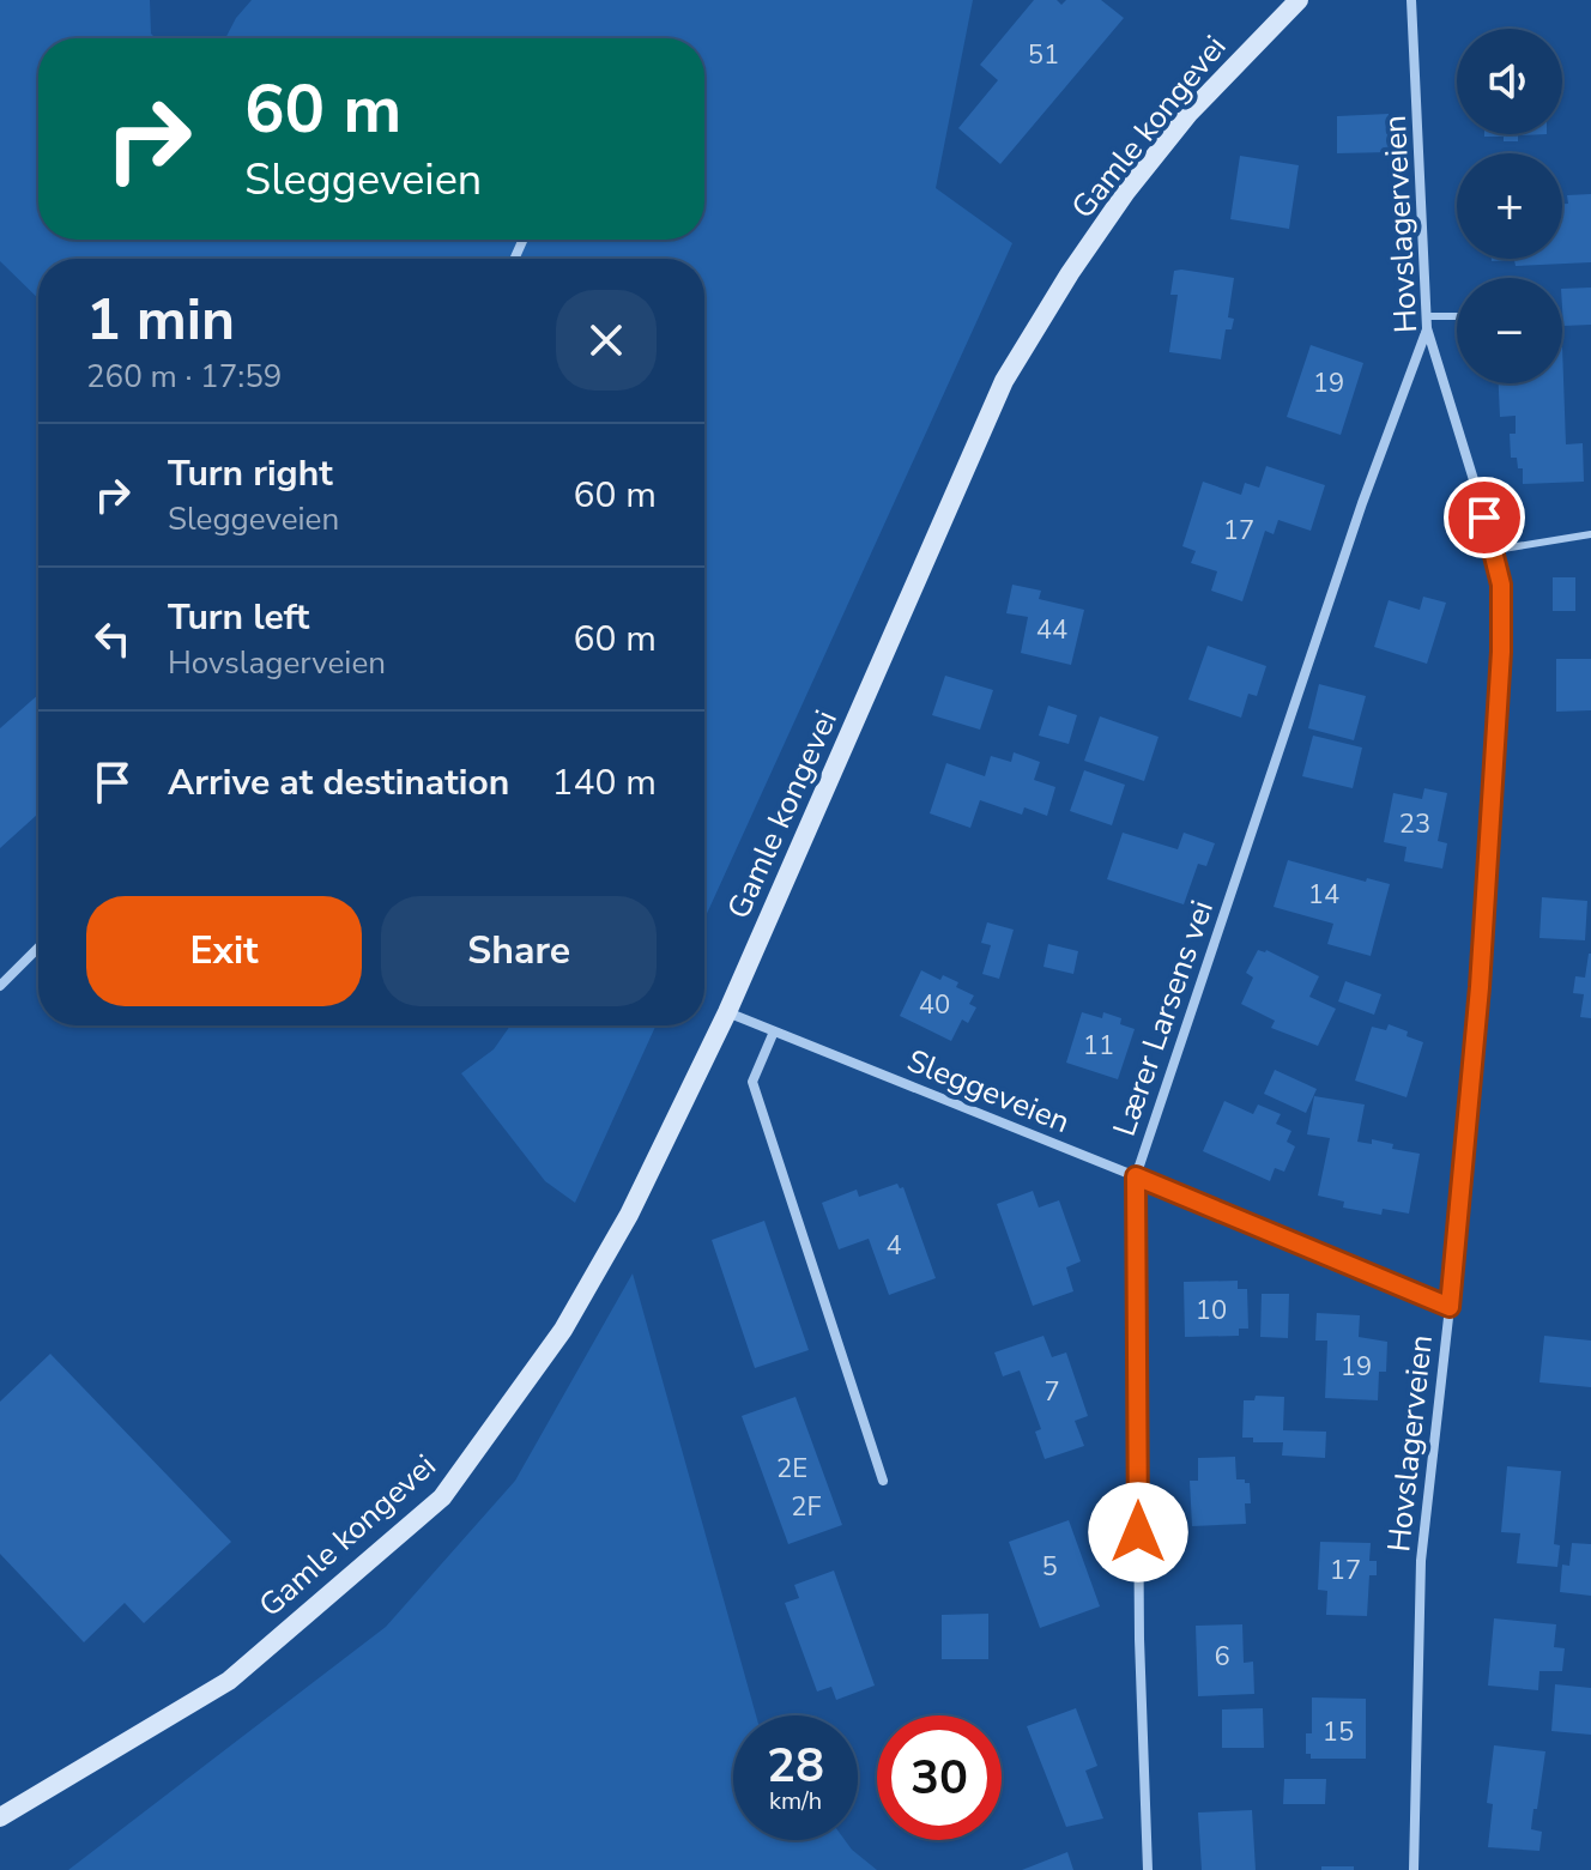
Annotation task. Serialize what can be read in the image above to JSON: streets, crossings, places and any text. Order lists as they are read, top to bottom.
{
  "streets": {
    "main road": ["Gamle kongevei"],
    "street": ["Hovslagerveien", "Lærer Larsens vei", "Sleggeveien"]
  },
  "crossings": [
    ["Gamle kongevei", "Sleggeveien"],
    ["Hovslagerveien", "Lærer Larsens vei"],
    ["Hovslagerveien", "Sleggeveien"],
    ["Lærer Larsens vei", "Sleggeveien"]
  ],
  "house_numbers": [
    "51",
    "19",
    "17",
    "44",
    "23",
    "14",
    "40",
    "11",
    "4",
    "10",
    "19",
    "7",
    "2E",
    "2F",
    "5",
    "17",
    "6",
    "15"
  ],
  "page": {
    "map_buttons": ["+", "−"],
    "turn": ["60 m", "Sleggeveien"],
    "heading": ["1 min", "260 m · 17:59"],
    "list": [
      {
        "name": "Turn right",
        "note": "Sleggeveien",
        "value": "60 m"
      },
      {
        "name": "Turn left",
        "note": "Hovslagerveien",
        "value": "60 m"
      },
      {
        "name": "Arrive at destination",
        "value": "140 m"
      }
    ],
    "buttons": ["Exit", "Share"],
    "speed": "28 km/h",
    "limit": "30"
  }
}
